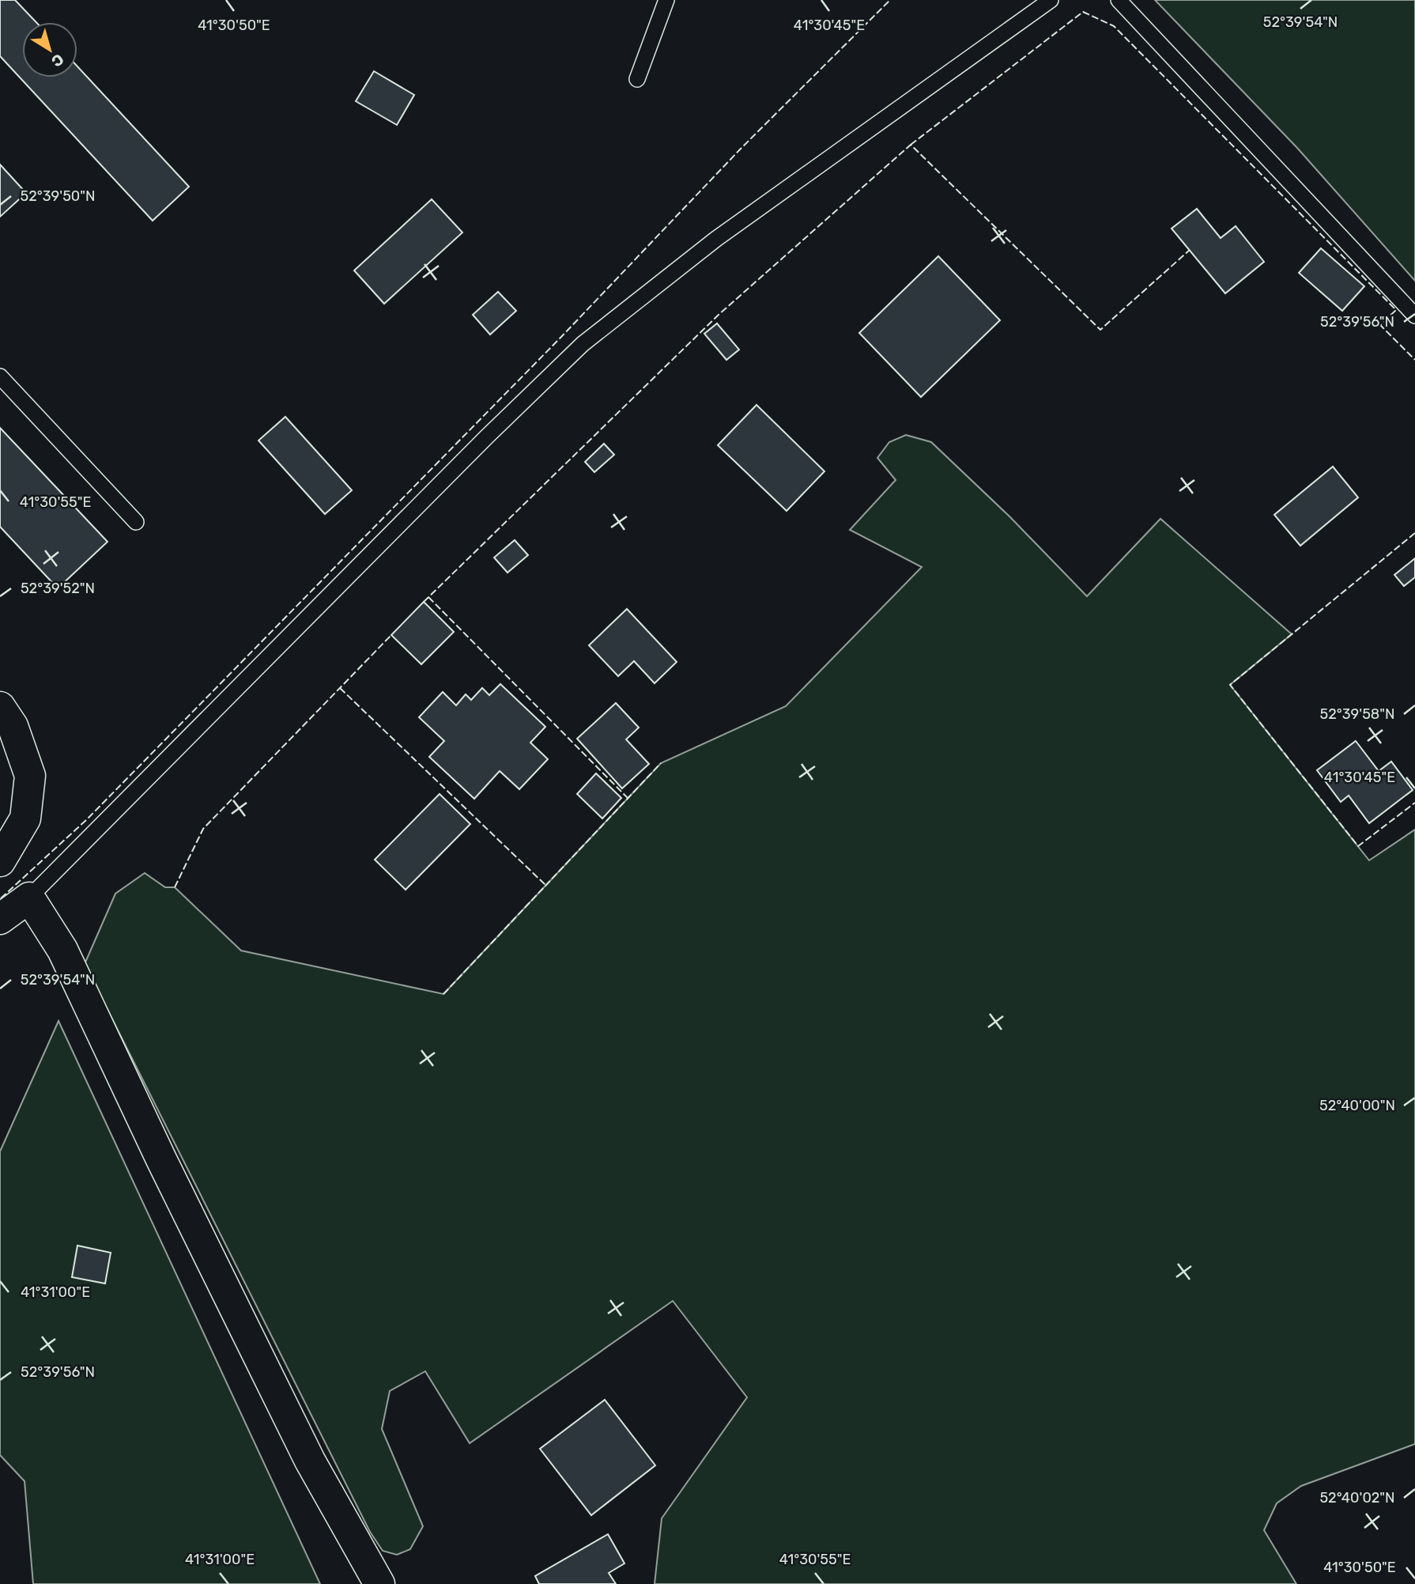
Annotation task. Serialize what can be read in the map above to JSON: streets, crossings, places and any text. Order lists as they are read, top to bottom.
{
  "north": "bottom right",
  "coordinates": [
    "52°39'54\"N",
    "41°30'50\"E",
    "41°30'45\"E",
    "52°39'50\"N",
    "52°39'56\"N",
    "41°30'55\"E",
    "52°39'52\"N",
    "52°39'58\"N",
    "52°40'00\"N",
    "41°31'00\"E",
    "52°40'02\"N"
  ]
}
